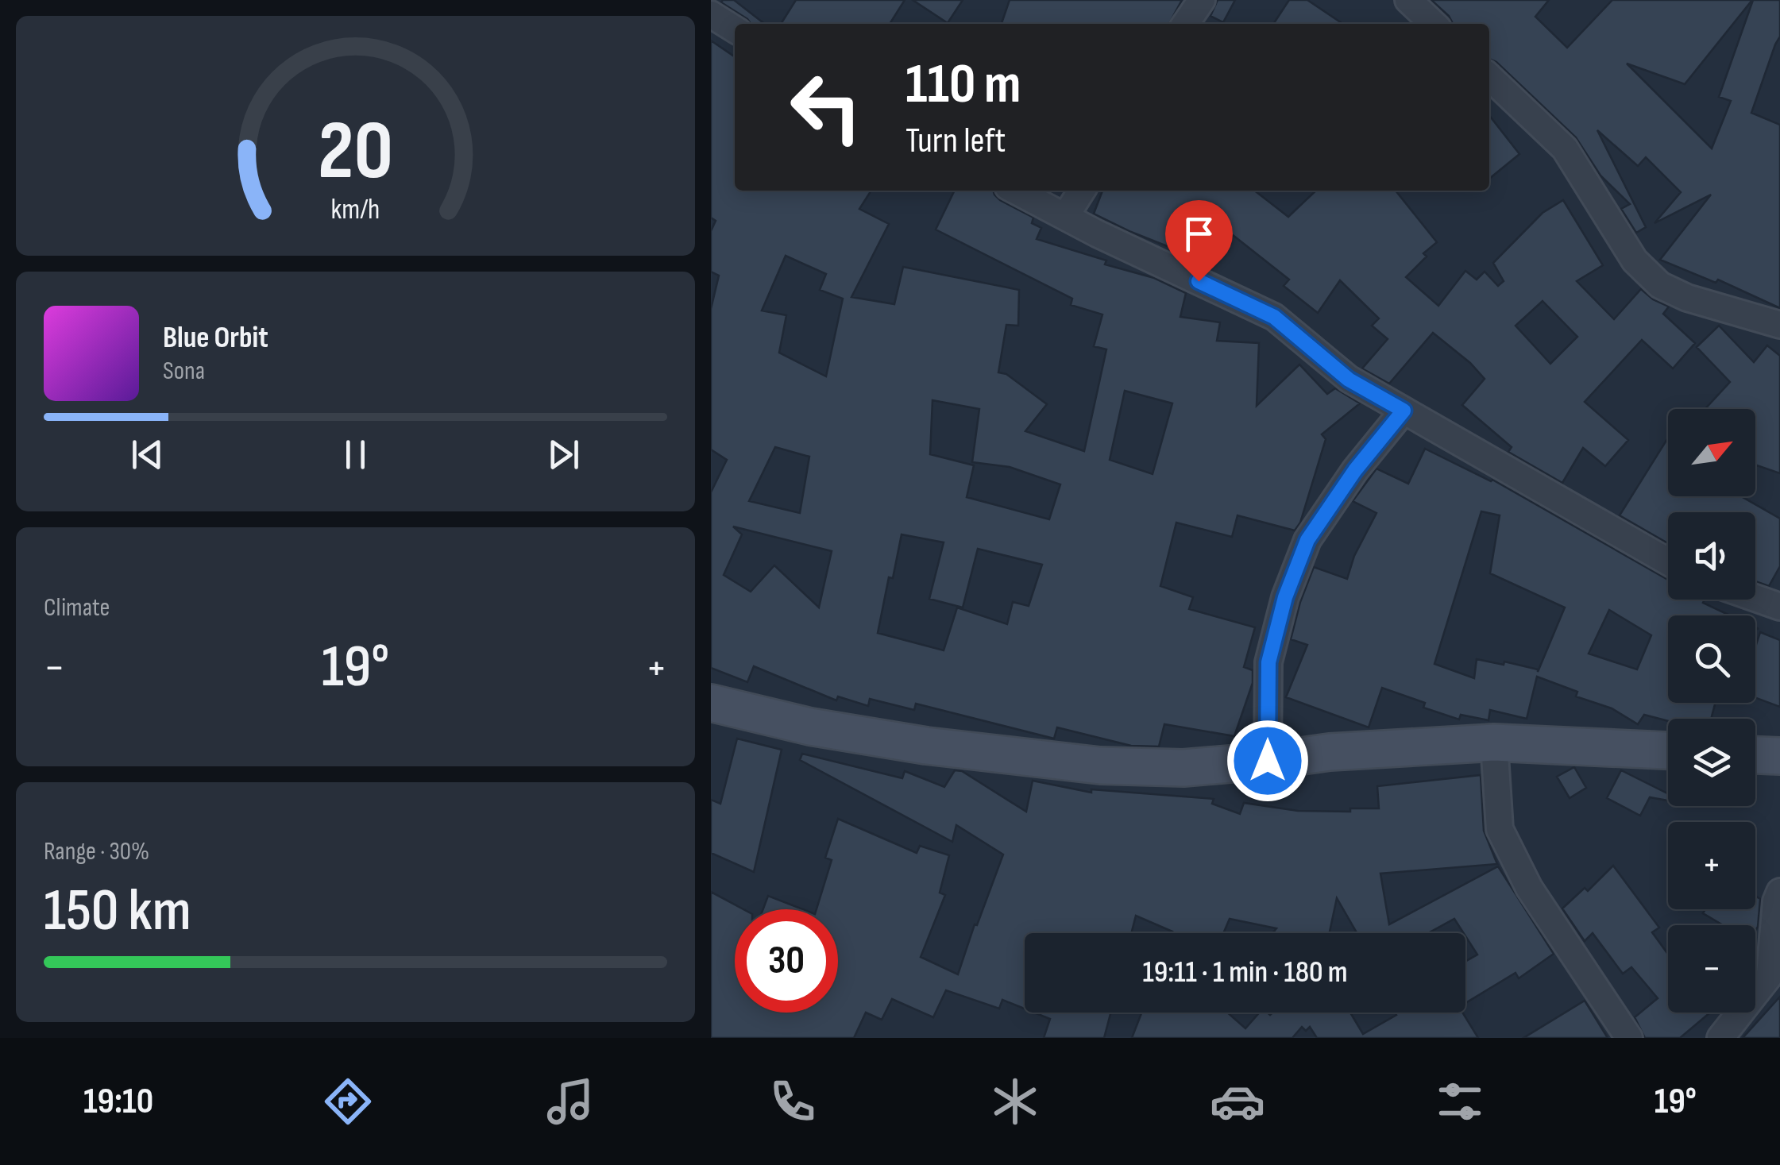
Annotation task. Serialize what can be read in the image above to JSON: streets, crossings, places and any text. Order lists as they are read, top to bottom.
{
  "north": "top right",
  "page": {
    "turn": ["110 m", "Turn left"],
    "song": ["Blue Orbit", "Sona"],
    "map_buttons": ["+", "−"],
    "tile": [
      "Climate",
      ["Range · 30%", "150 km"]
    ],
    "heat": ["−", "19°", "+"],
    "limit": "30",
    "trip": "19:11 · 1 min · 180 m",
    "tabs": ["19:10", "19°"],
    "gauge": ["20", "km/h"]
  }
}
